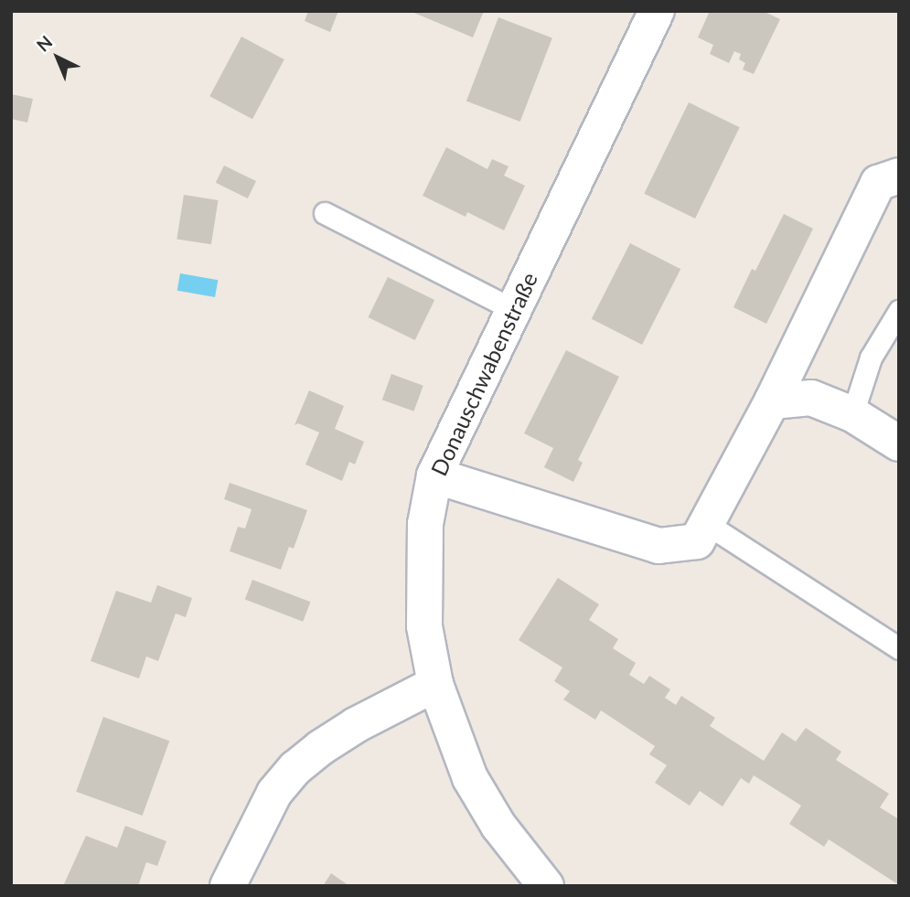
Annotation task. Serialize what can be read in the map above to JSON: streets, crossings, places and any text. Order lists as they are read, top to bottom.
{
  "streets": {
    "street": ["Donauschwabenstraße"]
  },
  "north": "top left"
}
